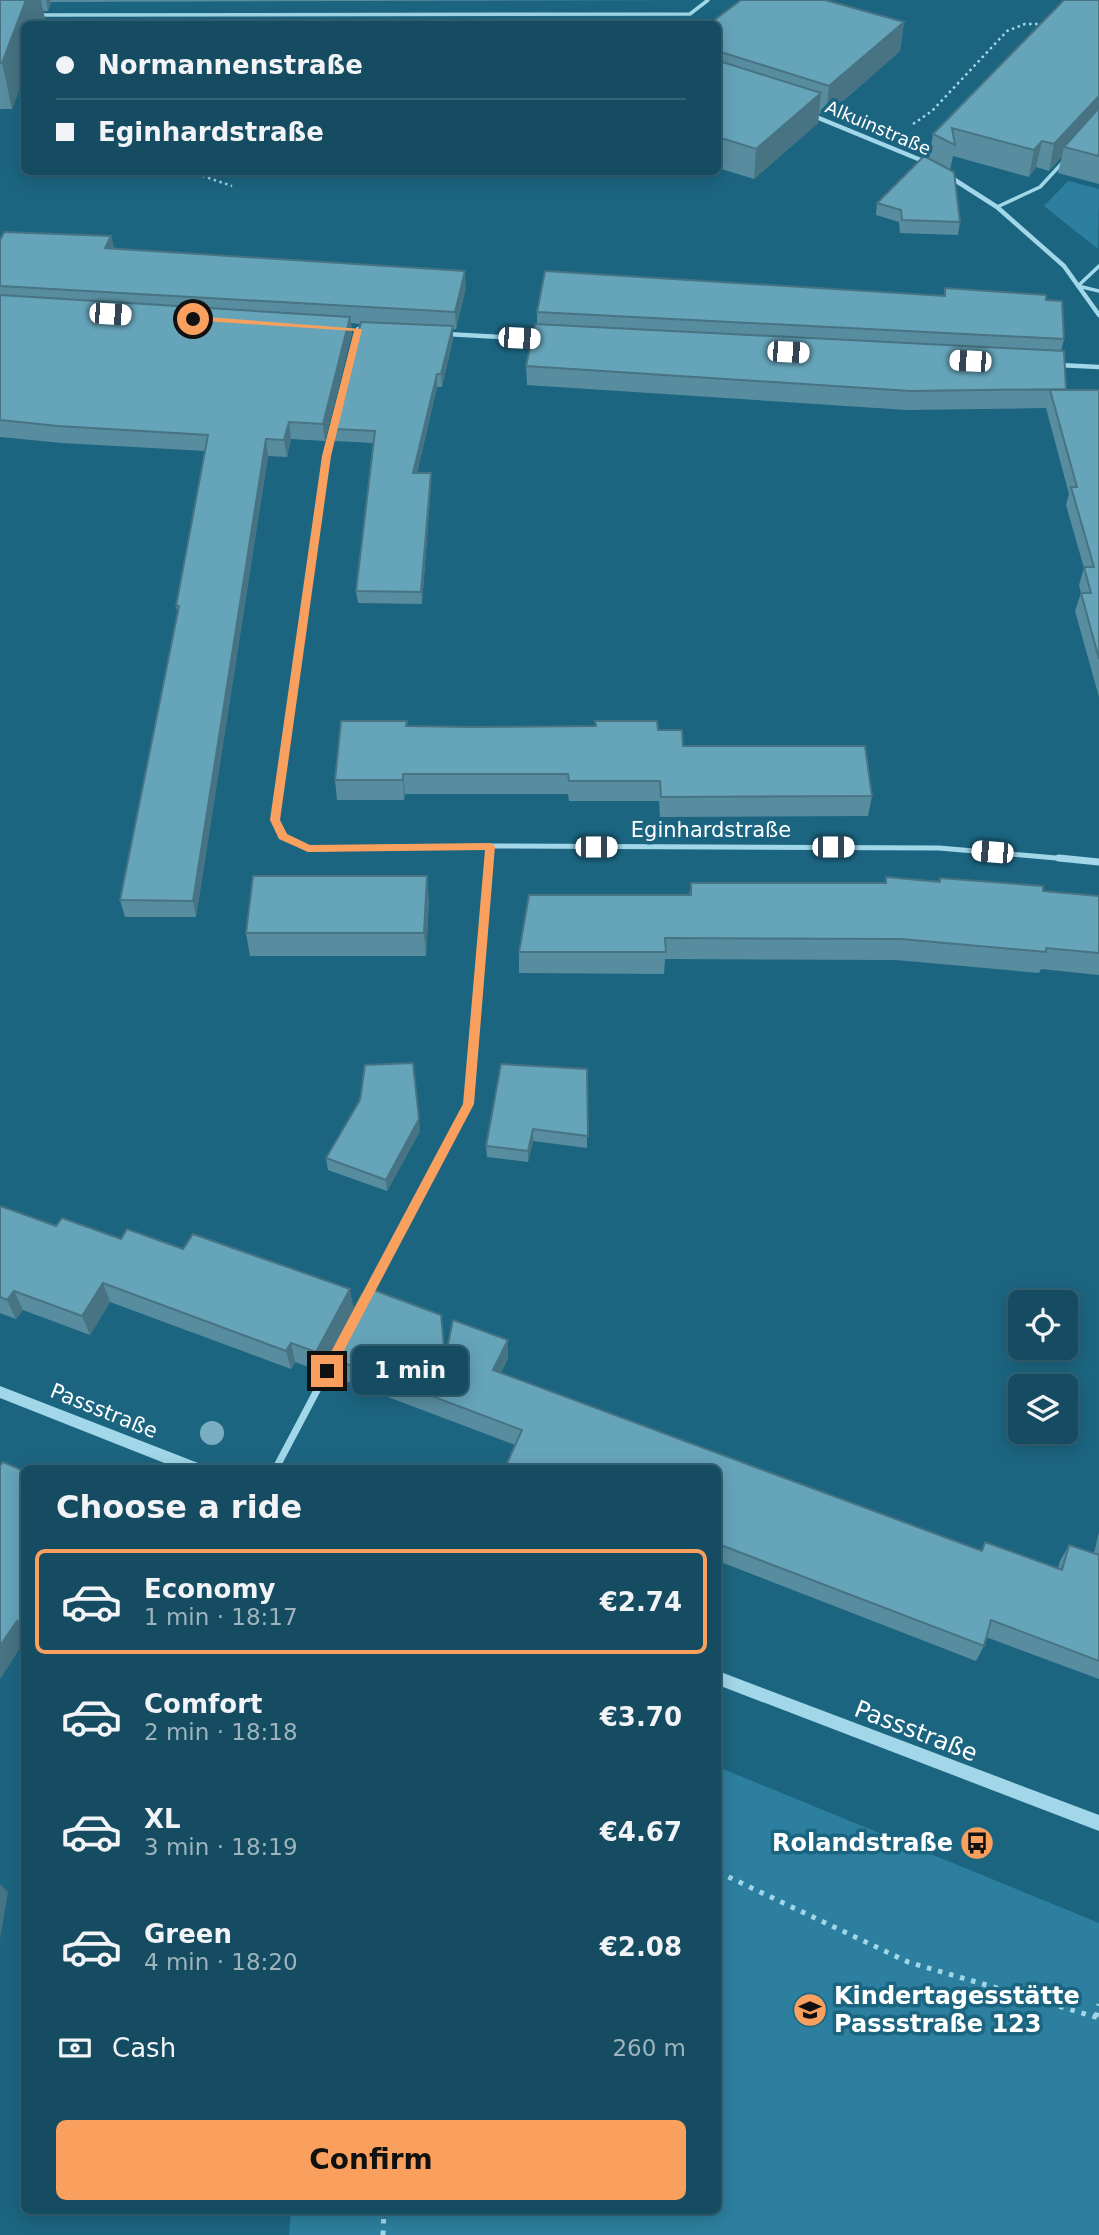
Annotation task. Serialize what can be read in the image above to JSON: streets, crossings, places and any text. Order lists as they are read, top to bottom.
{
  "streets": {
    "street": ["Alkuinstraße", "Eginhardstraße", "Passstraße"]
  },
  "places": {
    "bus stop": ["Rolandstraße"],
    "school or university": ["Kindertagesstätte Passstraße 123"]
  },
  "page": {
    "banner": ["Normannenstraße", "Eginhardstraße"],
    "bubble": "1 min",
    "heading": "Choose a ride",
    "list": [
      {
        "name": "Economy",
        "note": "1 min · 18:17",
        "value": "€2.74"
      },
      {
        "name": "Comfort",
        "note": "2 min · 18:18",
        "value": "€3.70"
      },
      {
        "name": "XL",
        "note": "3 min · 18:19",
        "value": "€4.67"
      },
      {
        "name": "Green",
        "note": "4 min · 18:20",
        "value": "€2.08"
      }
    ],
    "pay": ["Cash", "260 m"],
    "buttons": "Confirm"
  }
}
